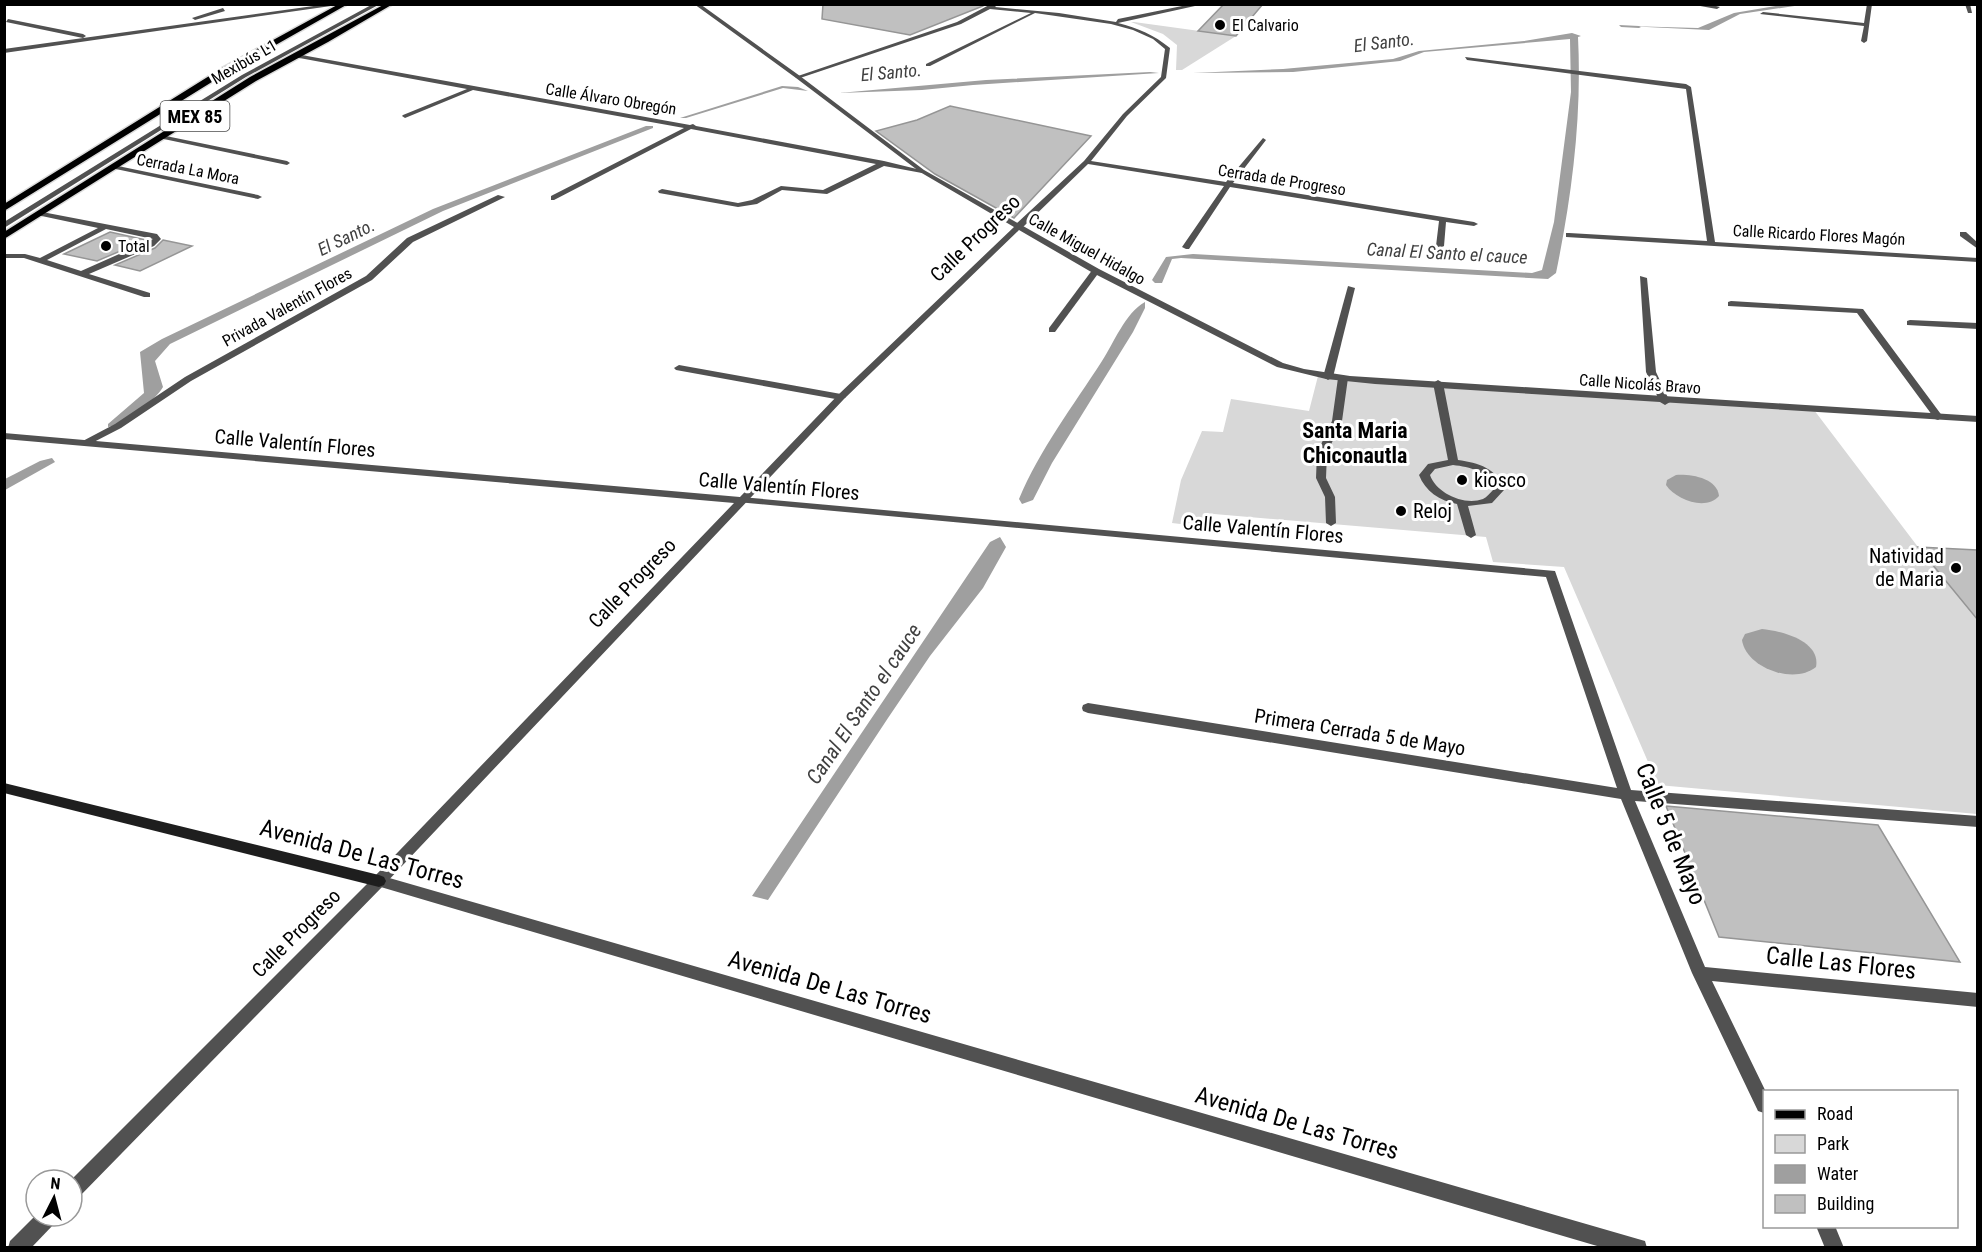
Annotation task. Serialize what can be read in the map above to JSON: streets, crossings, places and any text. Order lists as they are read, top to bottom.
{
  "streets": {
    "main road": ["MEX 85", "Avenida De Las Torres"],
    "street": [
      "Mexibús L1",
      "Calle Álvaro Obregón",
      "Cerrada La Mora",
      "Cerrada de Progreso",
      "Calle Ricardo Flores Magón",
      "Calle Progreso",
      "Calle Miguel Hidalgo",
      "Privada Valentín Flores",
      "Calle Nicolás Bravo",
      "Calle Valentín Flores",
      "Primera Cerrada 5 de Mayo",
      "Calle 5 de Mayo",
      "Calle Las Flores"
    ]
  },
  "crossings": [
    ["Calle Álvaro Obregón", "MEX 85"],
    ["Calle Álvaro Obregón", "Calle Miguel Hidalgo"],
    ["MEX 85", "Cerrada La Mora"],
    ["Cerrada de Progreso", "Calle Progreso"],
    ["Calle Progreso", "Calle Miguel Hidalgo"],
    ["Calle Progreso", "Calle Valentín Flores"],
    ["Calle Progreso", "Avenida De Las Torres"],
    ["Calle Miguel Hidalgo", "Calle Nicolás Bravo"],
    ["Privada Valentín Flores", "Calle Valentín Flores"],
    ["Calle Valentín Flores", "Calle 5 de Mayo"],
    ["Primera Cerrada 5 de Mayo", "Calle 5 de Mayo"],
    ["Calle 5 de Mayo", "Calle Las Flores"]
  ],
  "districts": ["Santa Maria Chiconautla"],
  "water": ["El Santo.", "Canal El Santo el cauce"],
  "places": [
    "El Calvario",
    "Total",
    "kiosco",
    "Reloj",
    "Natividad de Maria"
  ],
  "legend": [
    "Road",
    "Park",
    "Water",
    "Building"
  ],
  "north": "top"
}
